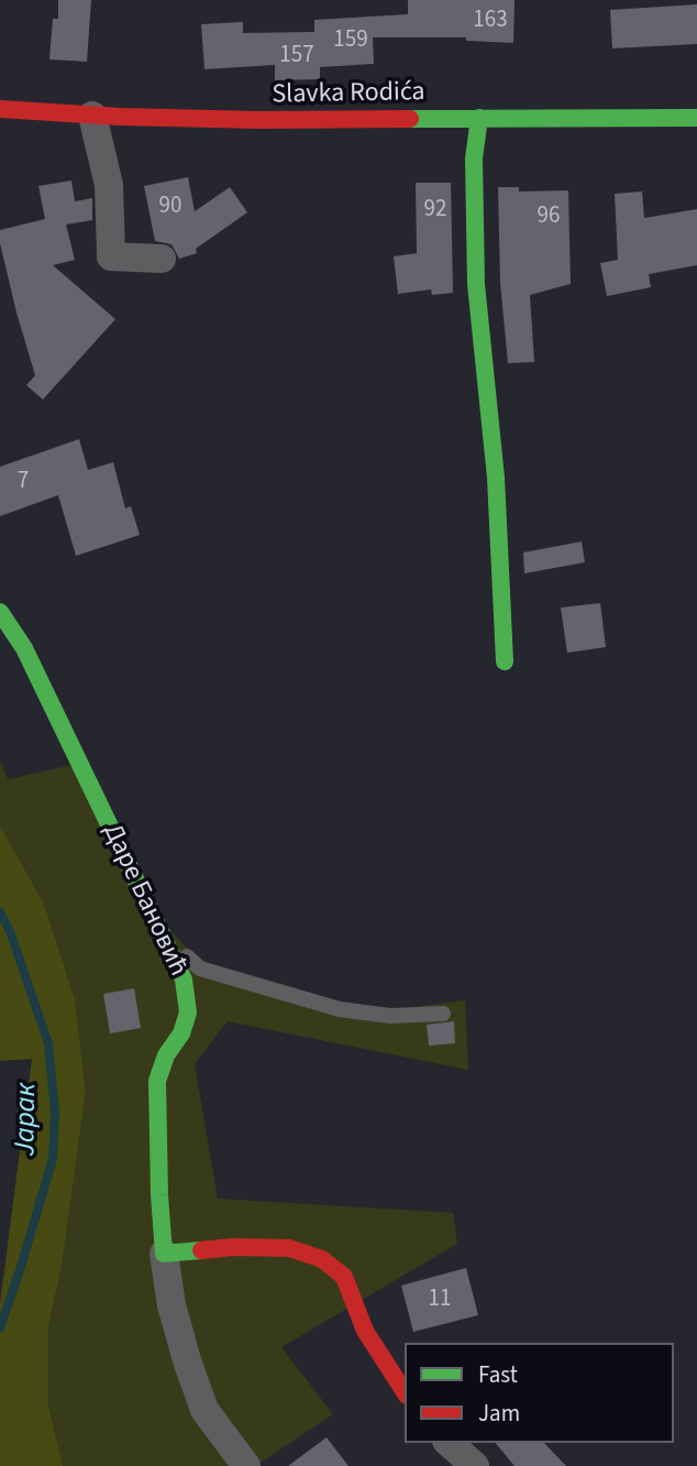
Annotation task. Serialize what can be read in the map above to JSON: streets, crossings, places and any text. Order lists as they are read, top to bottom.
{
  "streets": {
    "street": ["Slavka Rodića", "Даре Бановић"]
  },
  "water": ["Јарак"],
  "house_numbers": [
    "163",
    "159",
    "157",
    "90",
    "92",
    "96",
    "7",
    "11"
  ],
  "legend": ["Fast", "Jam"]
}
